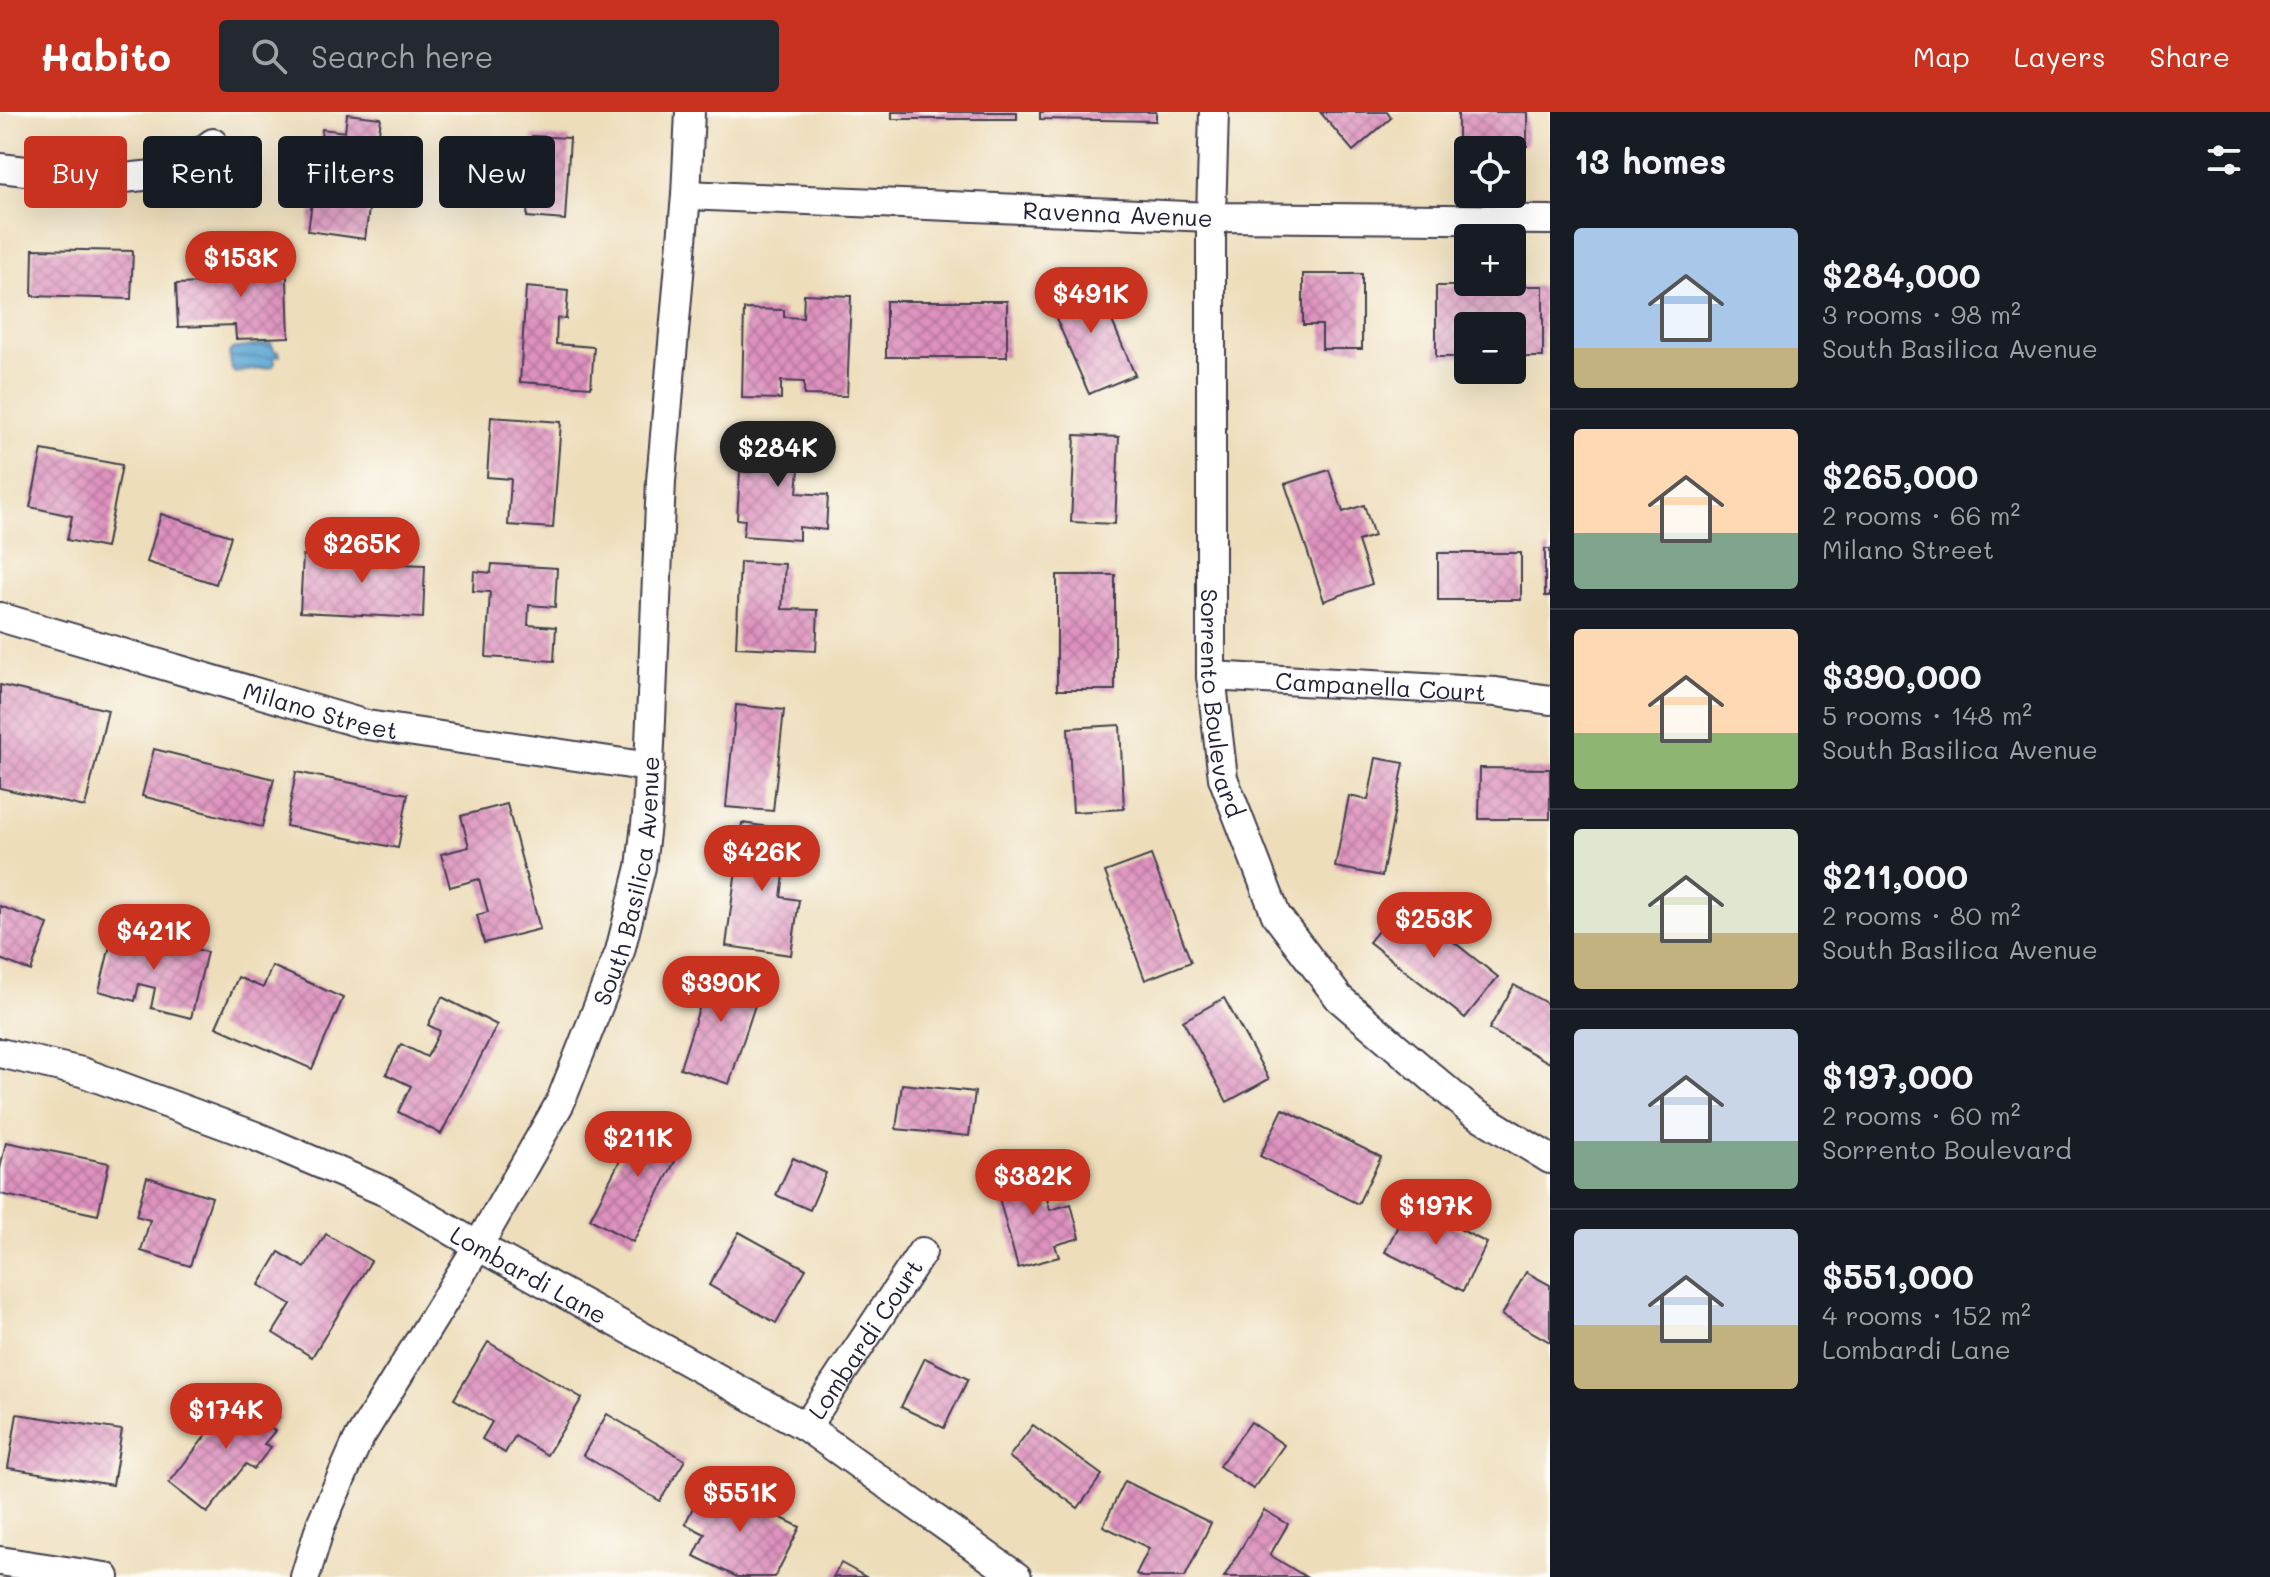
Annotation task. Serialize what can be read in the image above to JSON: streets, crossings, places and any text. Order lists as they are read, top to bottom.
{
  "streets": {
    "street": [
      "Ravenna Avenue",
      "Campanella Court",
      "Sorrento Boulevard",
      "Milano Street",
      "South Basilica Avenue",
      "Lombardi Lane",
      "Lombardi Court"
    ]
  },
  "crossings": [
    ["Ravenna Avenue", "Sorrento Boulevard"],
    ["Ravenna Avenue", "South Basilica Avenue"],
    ["Campanella Court", "Sorrento Boulevard"],
    ["Milano Street", "South Basilica Avenue"],
    ["South Basilica Avenue", "Lombardi Lane"],
    ["Lombardi Lane", "Lombardi Court"]
  ],
  "page": {
    "header": "Habito",
    "search": "Search here",
    "nav": ["Map", "Layers", "Share"],
    "heading": "13 homes",
    "map_buttons": ["+", "−"],
    "chip": [
      "Buy",
      "Rent",
      "Filters",
      "New"
    ],
    "list": [
      {
        "name": "$284,000",
        "note": "3 rooms · 98 m² · South Basilica Avenue"
      },
      {
        "name": "$265,000",
        "note": "2 rooms · 66 m² · Milano Street"
      },
      {
        "name": "$390,000",
        "note": "5 rooms · 148 m² · South Basilica Avenue"
      },
      {
        "name": "$211,000",
        "note": "2 rooms · 80 m² · South Basilica Avenue"
      },
      {
        "name": "$197,000",
        "note": "2 rooms · 60 m² · Sorrento Boulevard"
      },
      {
        "name": "$551,000",
        "note": "4 rooms · 152 m² · Lombardi Lane"
      }
    ],
    "price": [
      "$153K",
      "$491K",
      "$284K",
      "$265K",
      "$426K",
      "$253K",
      "$421K",
      "$390K",
      "$211K",
      "$382K",
      "$197K",
      "$174K",
      "$551K"
    ]
  }
}
